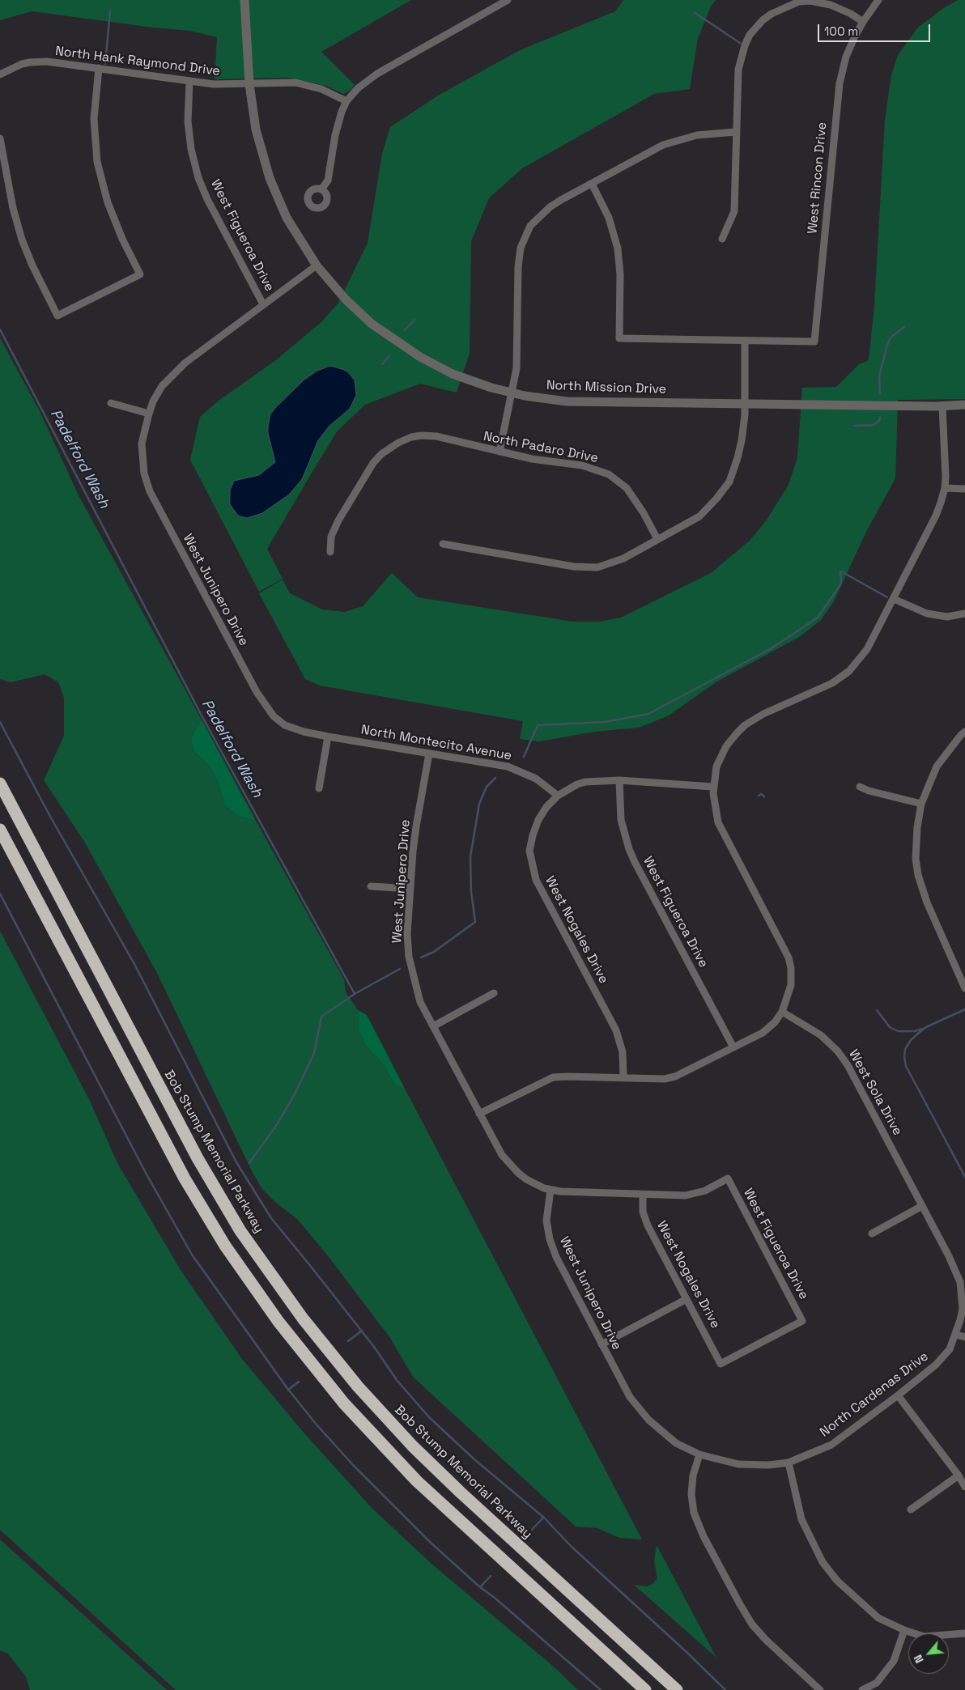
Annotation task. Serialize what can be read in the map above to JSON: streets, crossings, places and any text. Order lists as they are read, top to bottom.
{
  "streets": {
    "highway": ["Bob Stump Memorial Parkway"],
    "street": [
      "North Hank Raymond Drive",
      "West Rincon Drive",
      "West Figueroa Drive",
      "North Mission Drive",
      "North Padaro Drive",
      "West Junipero Drive",
      "North Montecito Avenue",
      "West Nogales Drive",
      "West Sola Drive",
      "North Cardenas Drive"
    ]
  },
  "crossings": [
    ["North Hank Raymond Drive", "West Figueroa Drive"],
    ["North Hank Raymond Drive", "North Mission Drive"],
    ["West Figueroa Drive", "West Junipero Drive"],
    ["West Figueroa Drive", "West Nogales Drive"],
    ["North Mission Drive", "West Junipero Drive"],
    ["West Junipero Drive", "North Montecito Avenue"],
    ["West Junipero Drive", "North Cardenas Drive"],
    ["North Montecito Avenue", "West Nogales Drive"],
    ["West Sola Drive", "North Cardenas Drive"]
  ],
  "water": ["Padelford Wash"],
  "scale_bar": "100 m",
  "north": "bottom left"
}
